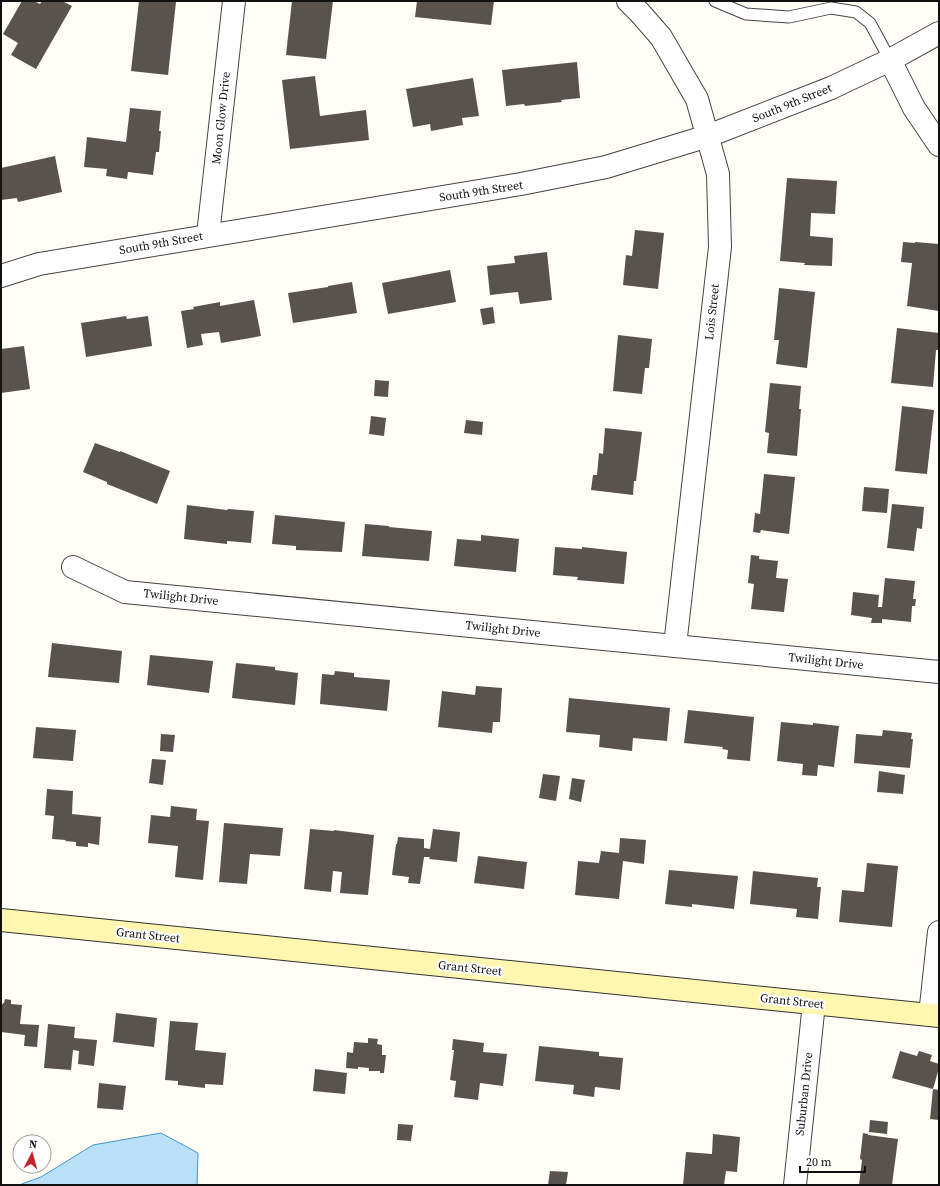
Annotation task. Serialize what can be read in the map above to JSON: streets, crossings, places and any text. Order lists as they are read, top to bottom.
{
  "streets": {
    "street": [
      "South 9th Street",
      "Moon Glow Drive",
      "Lois Street",
      "Twilight Drive",
      "Grant Street",
      "Suburban Drive"
    ]
  },
  "crossings": [
    ["South 9th Street", "Moon Glow Drive"],
    ["South 9th Street", "Lois Street"],
    ["Lois Street", "Twilight Drive"],
    ["Grant Street", "Suburban Drive"]
  ],
  "scale_bar": "20 m",
  "north": "top"
}
